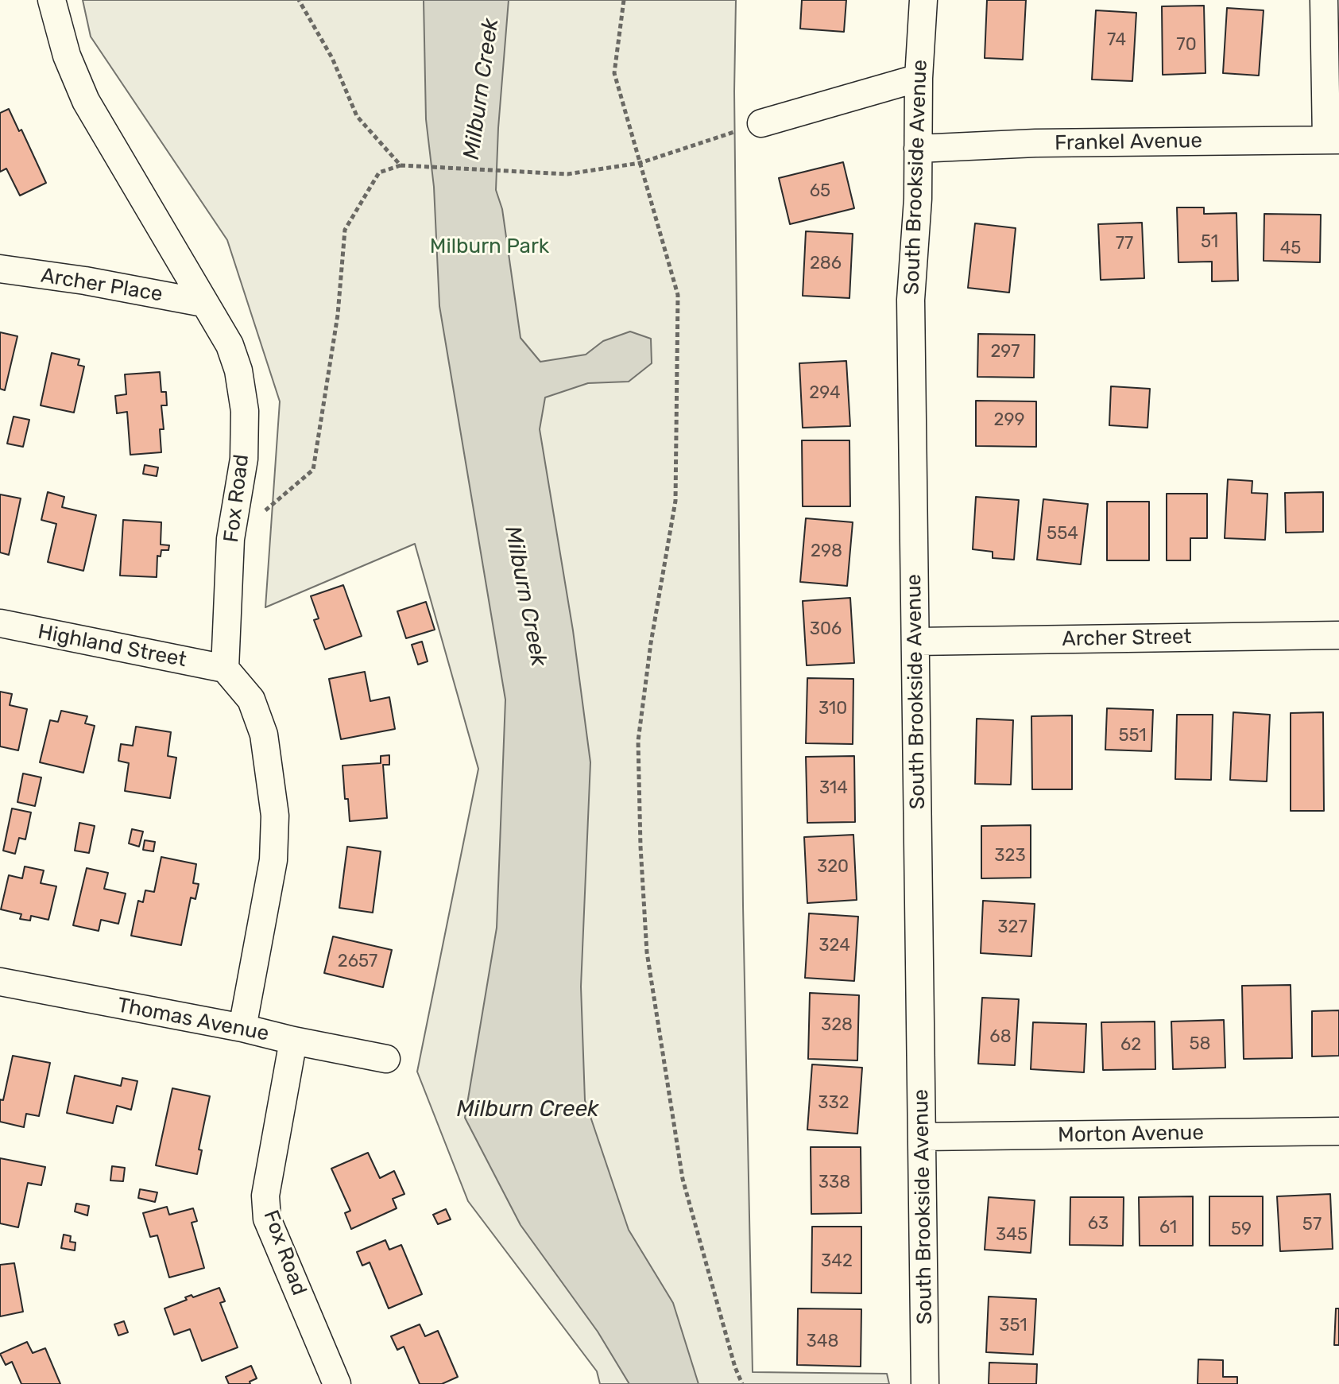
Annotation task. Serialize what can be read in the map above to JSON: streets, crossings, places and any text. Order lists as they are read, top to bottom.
{
  "streets": {
    "street": [
      "Frankel Avenue",
      "South Brookside Avenue",
      "Archer Place",
      "Fox Road",
      "Archer Street",
      "Highland Street",
      "Thomas Avenue",
      "Morton Avenue"
    ]
  },
  "crossings": [
    ["Frankel Avenue", "South Brookside Avenue"],
    ["South Brookside Avenue", "Archer Street"],
    ["South Brookside Avenue", "Morton Avenue"],
    ["Archer Place", "Fox Road"],
    ["Fox Road", "Highland Street"],
    ["Fox Road", "Thomas Avenue"]
  ],
  "water": ["Milburn Creek"],
  "parks": ["Milburn Park"],
  "house_numbers": [
    "74",
    "70",
    "65",
    "51",
    "77",
    "45",
    "286",
    "297",
    "294",
    "299",
    "554",
    "298",
    "306",
    "310",
    "551",
    "314",
    "323",
    "320",
    "327",
    "324",
    "2657",
    "328",
    "68",
    "58",
    "62",
    "332",
    "338",
    "63",
    "57",
    "61",
    "59",
    "345",
    "342",
    "351",
    "348"
  ]
}
